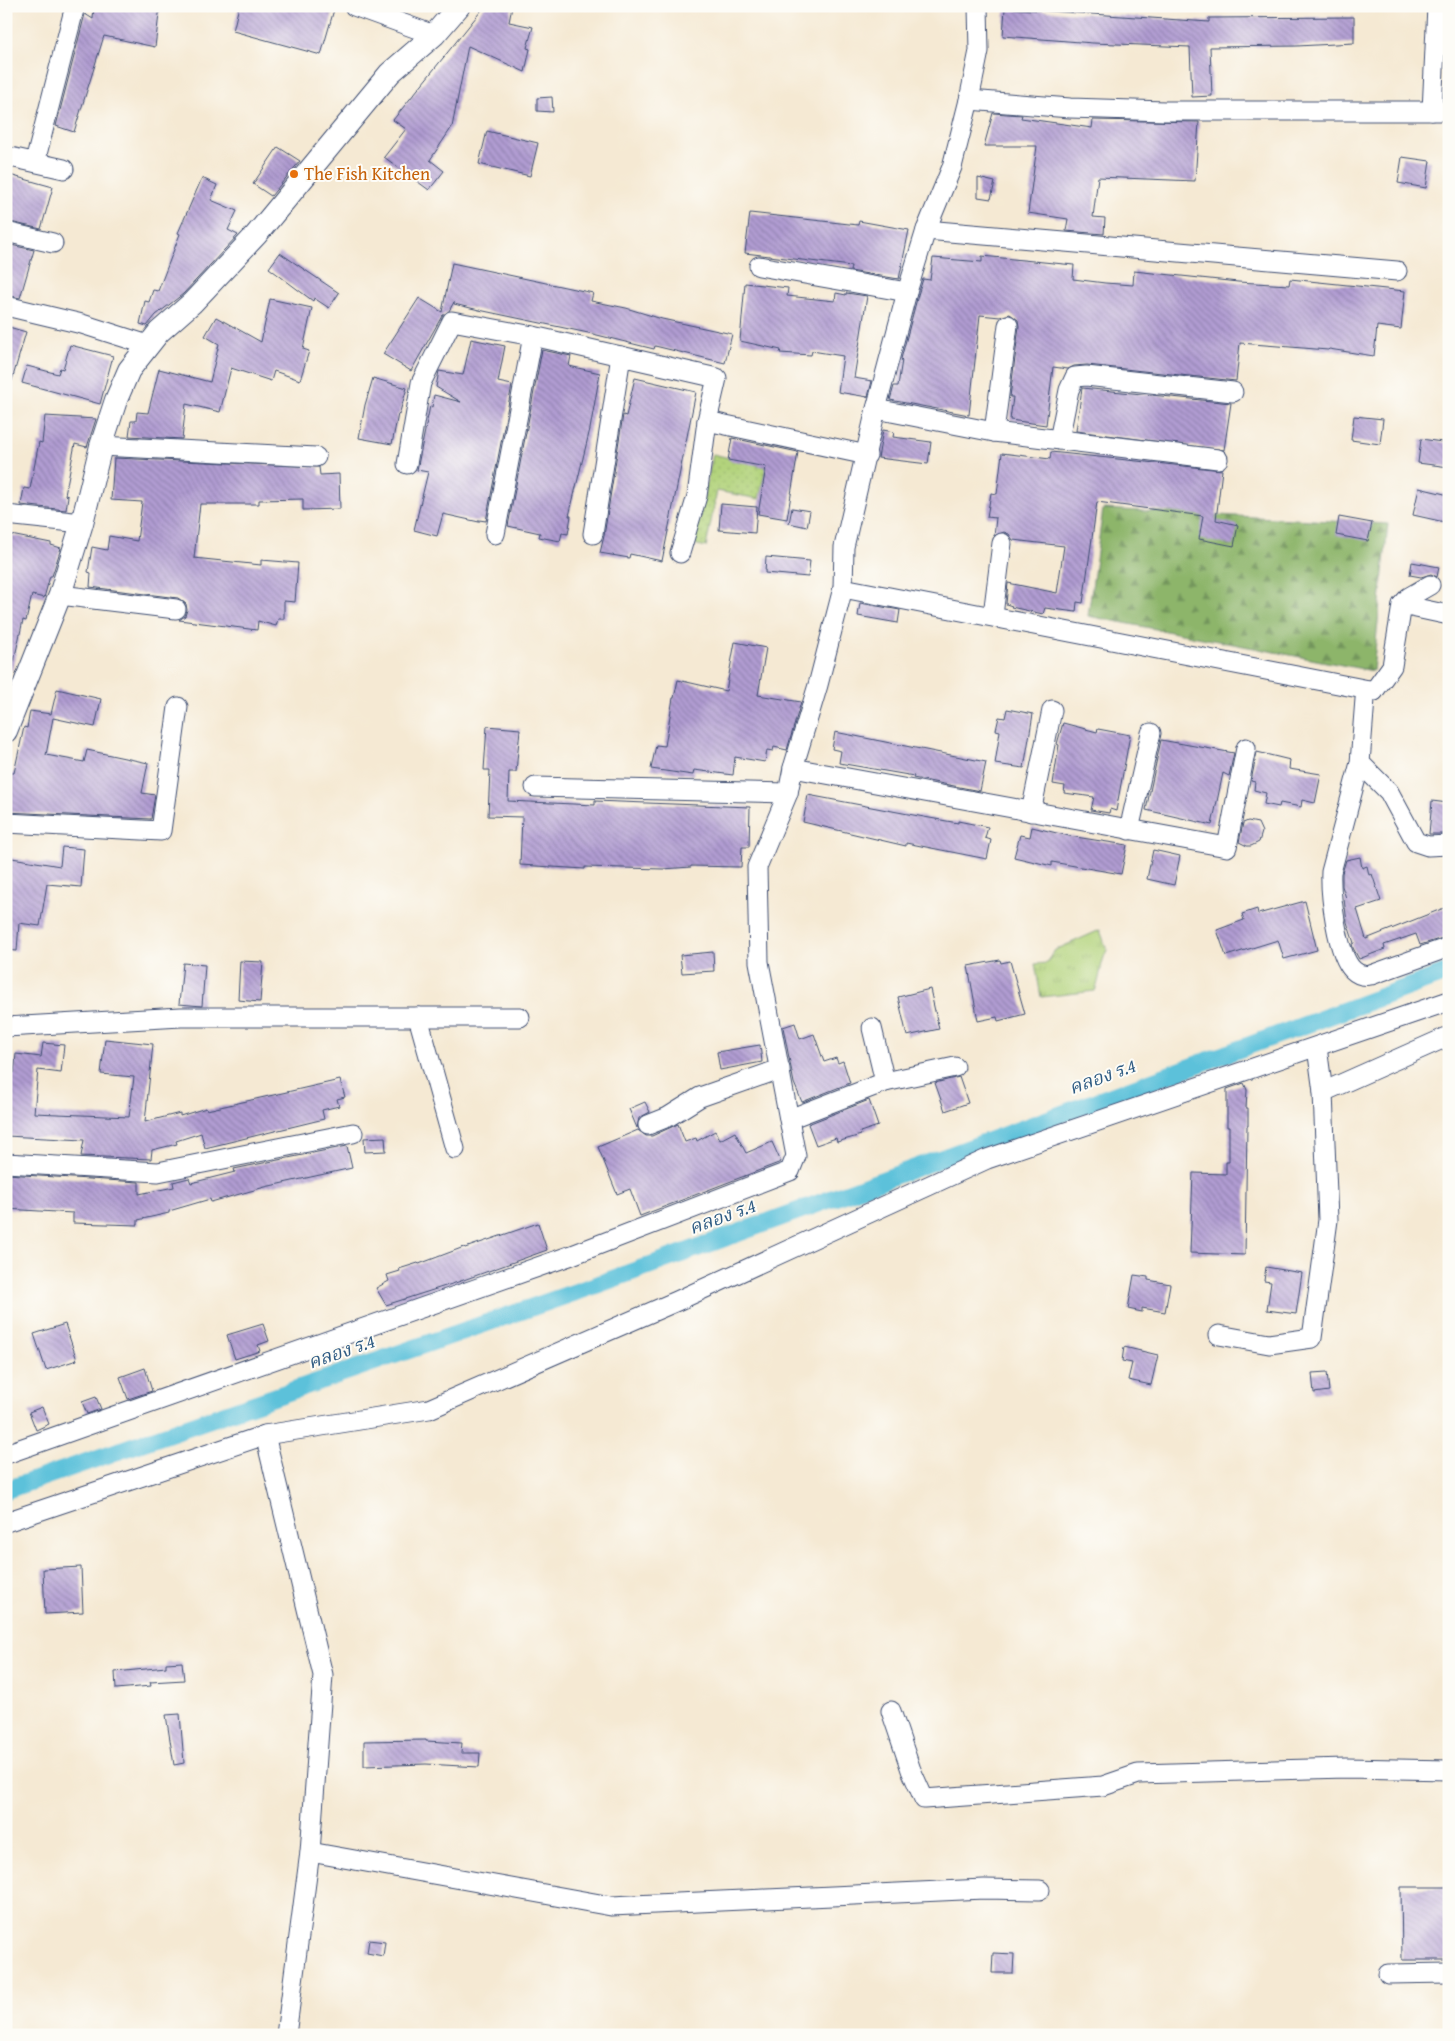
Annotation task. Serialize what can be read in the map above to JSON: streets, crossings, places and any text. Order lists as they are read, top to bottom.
{
  "water": ["คลอง ร.4"],
  "places": ["The Fish Kitchen"]
}
